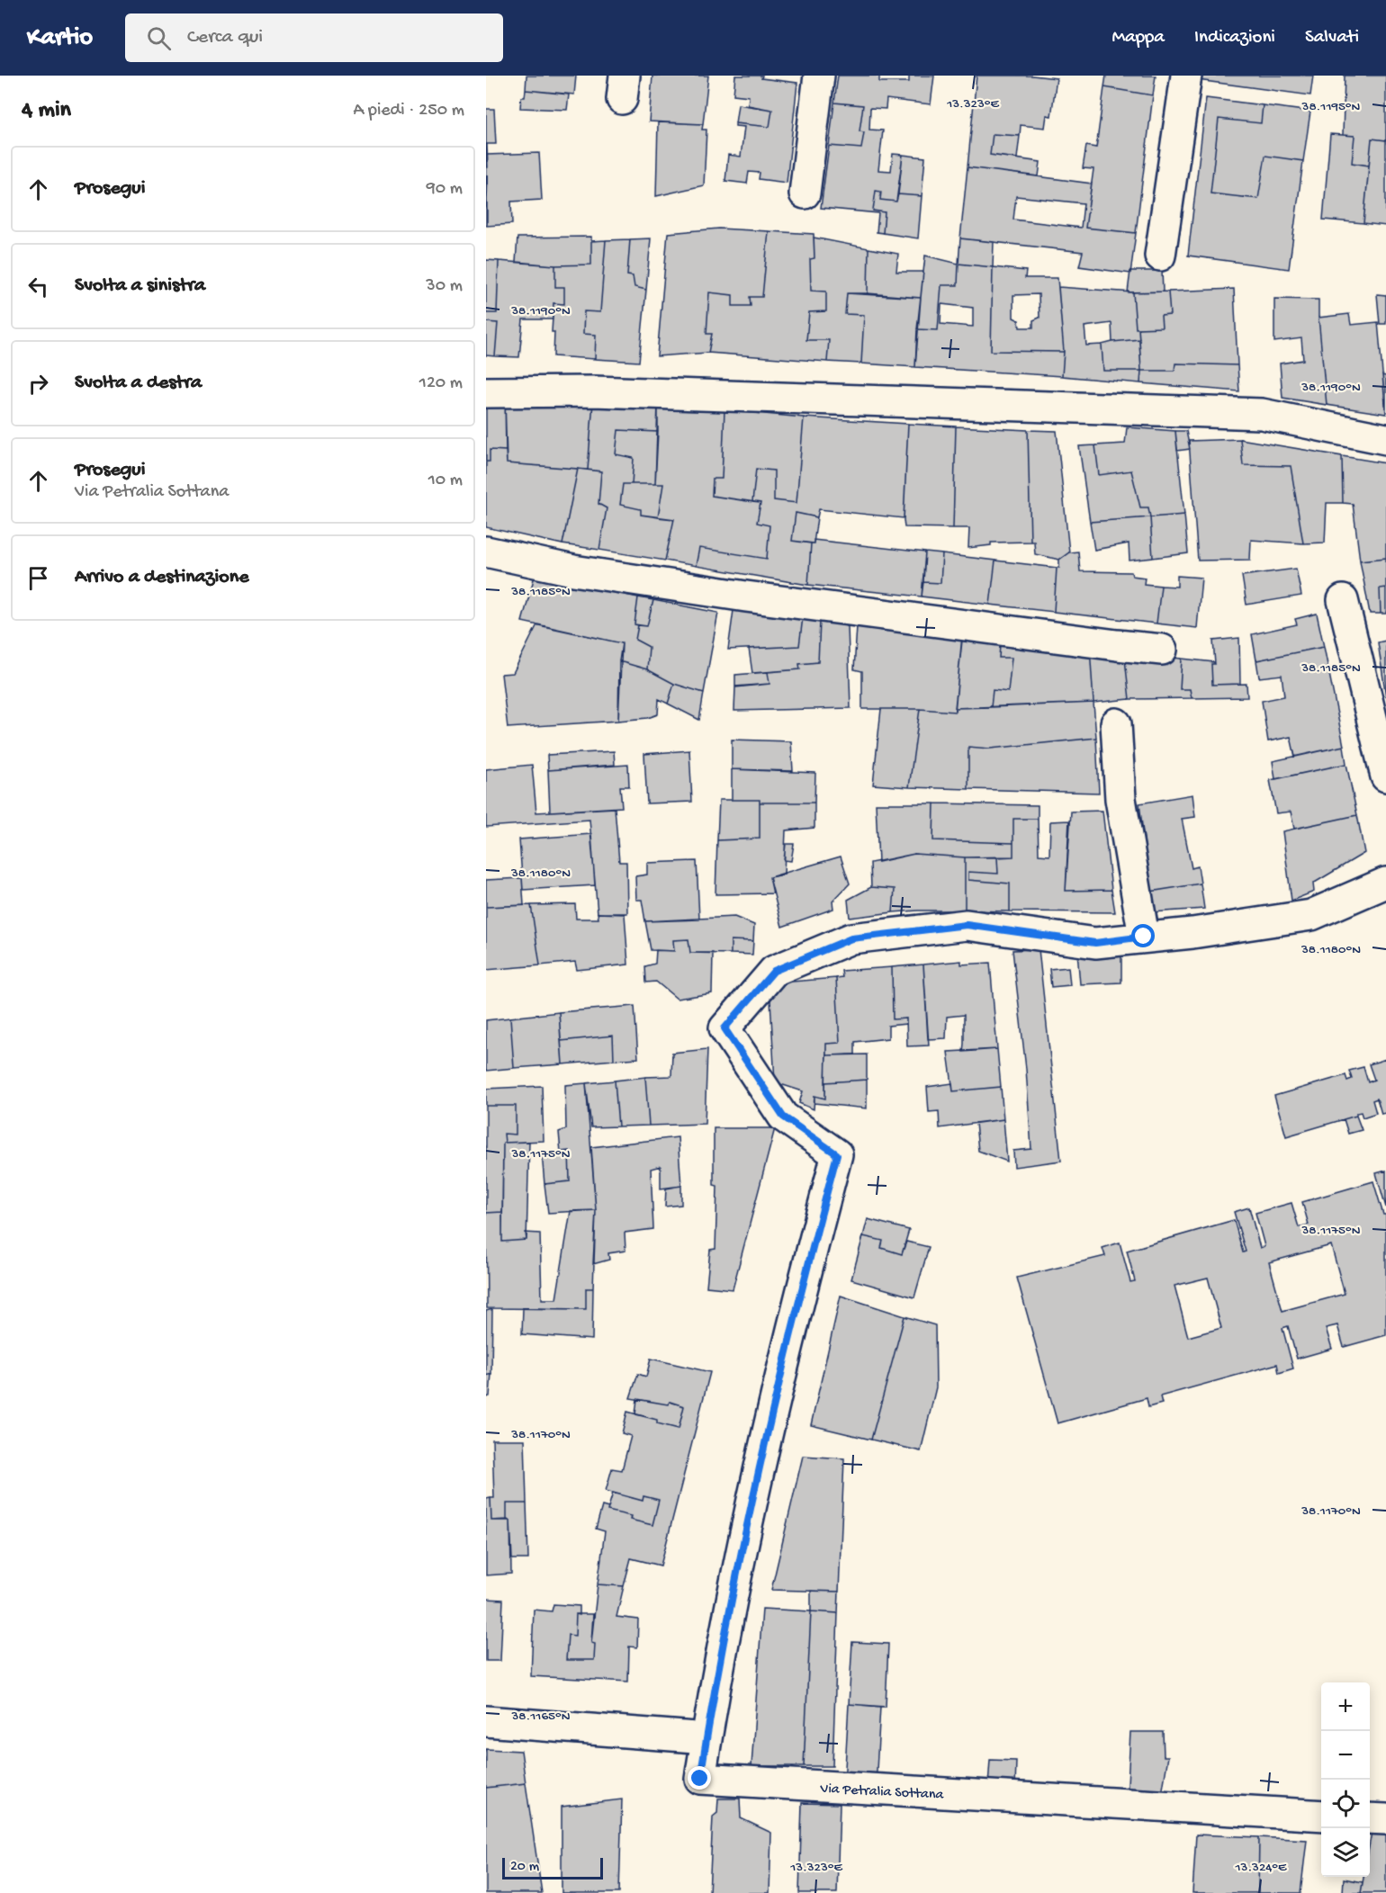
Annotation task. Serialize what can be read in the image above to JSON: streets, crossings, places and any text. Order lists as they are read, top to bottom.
{
  "streets": {
    "street": ["Via Petralia Sottana"]
  },
  "scale_bar": "20 m",
  "page": {
    "header": "Kartio",
    "search": "Cerca qui",
    "nav": ["Mappa", "Indicazioni", "Salvati"],
    "heading": ["4 min", "A piedi · 250 m"],
    "list": [
      ["Prosegui", "90 m"],
      ["Svolta a sinistra", "30 m"],
      ["Svolta a destra", "120 m"],
      ["Prosegui", "Via Petralia Sottana", "10 m"],
      "Arrivo a destinazione"
    ],
    "map_buttons": ["+", "−"],
    "scale": "20 m"
  },
  "coordinates": [
    "13.323°E",
    "38.1195°N",
    "38.1190°N",
    "38.1185°N",
    "38.1180°N",
    "38.1175°N",
    "38.1170°N",
    "38.1165°N",
    "13.324°E"
  ]
}
